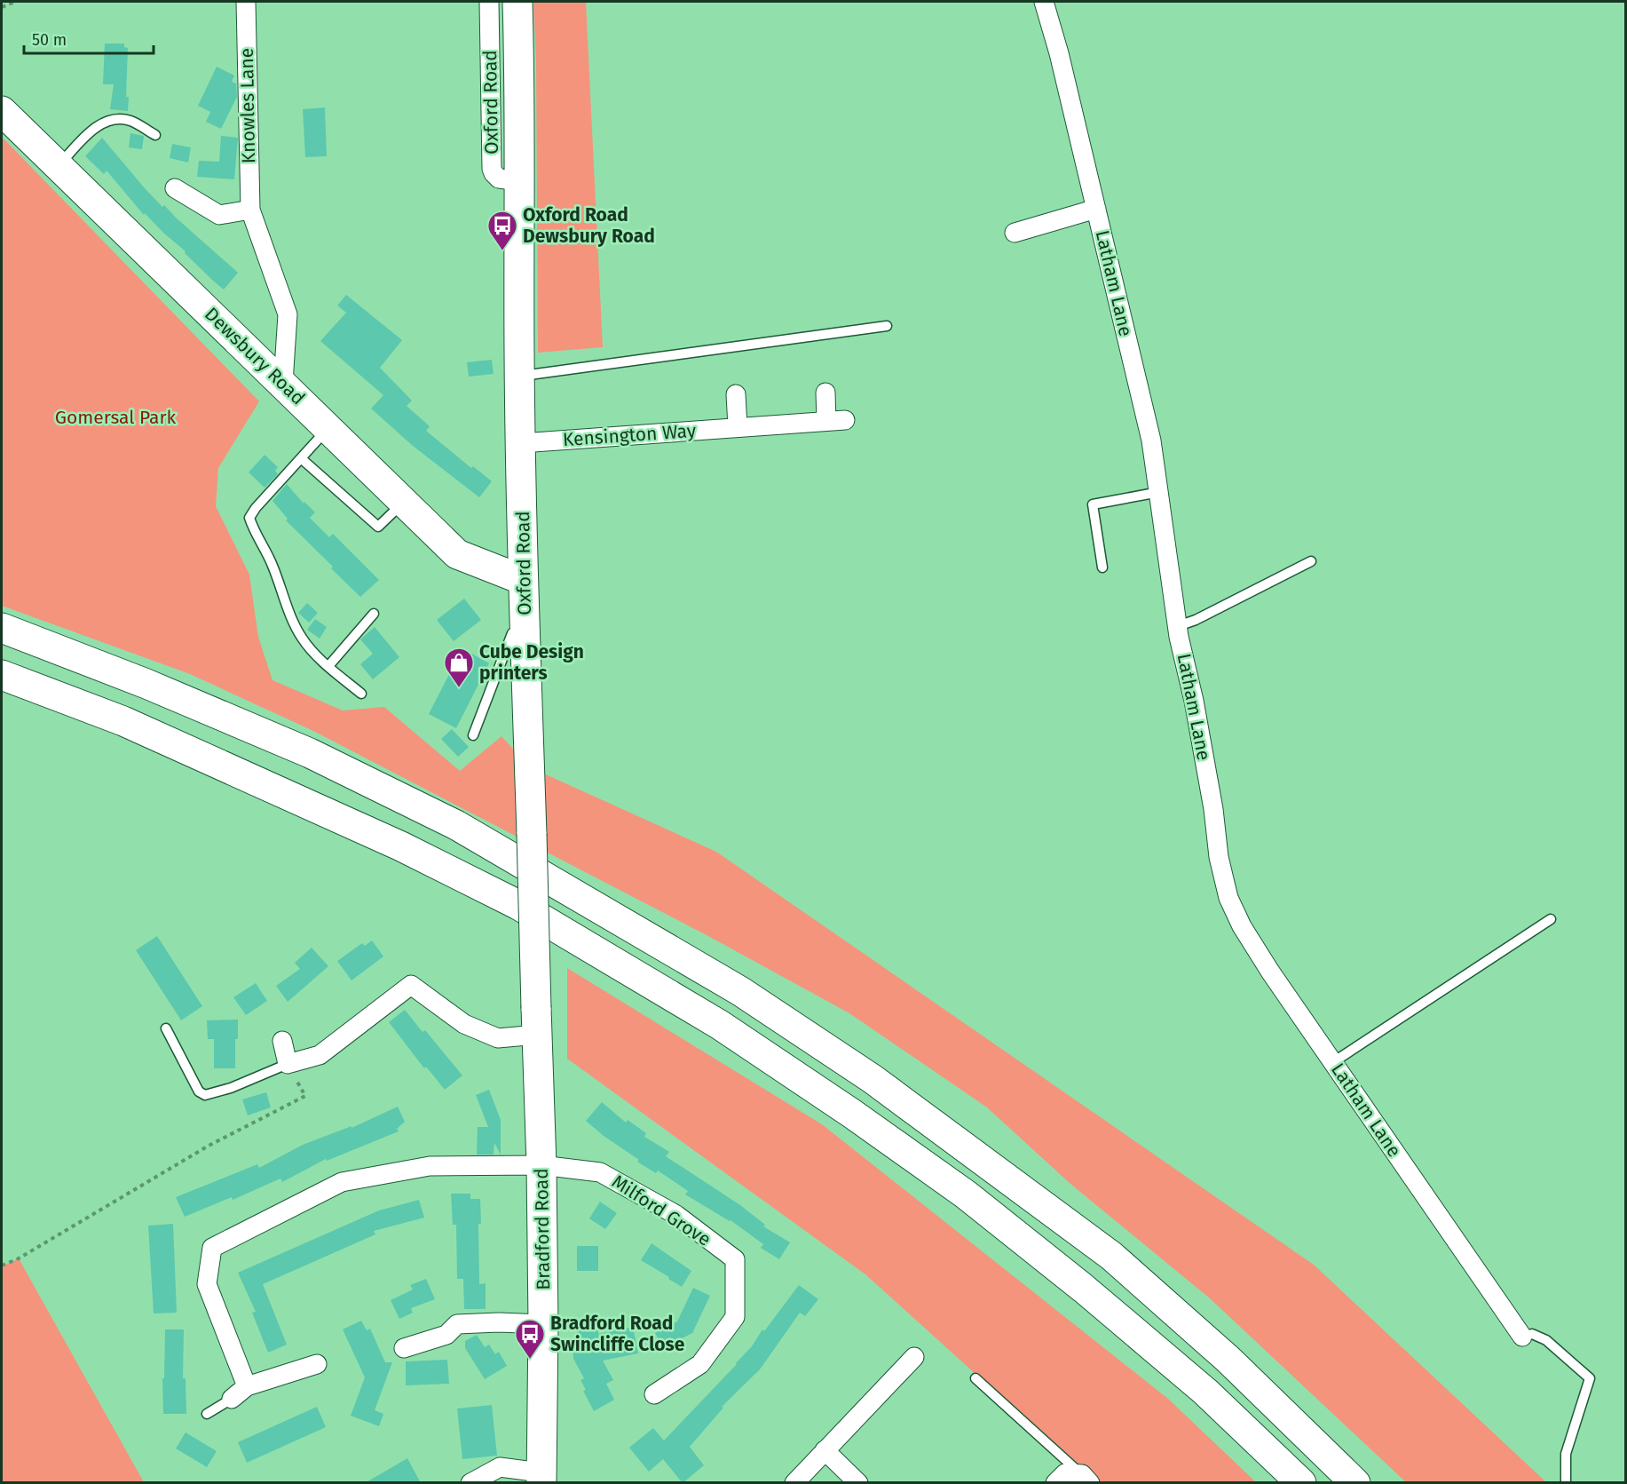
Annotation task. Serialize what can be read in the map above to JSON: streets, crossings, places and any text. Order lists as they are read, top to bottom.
{
  "streets": {
    "main road": ["Oxford Road", "Dewsbury Road", "Bradford Road"],
    "street": [
      "Knowles Lane",
      "Latham Lane",
      "Kensington Way",
      "Milford Grove"
    ]
  },
  "crossings": [
    ["Oxford Road", "Dewsbury Road"],
    ["Oxford Road", "Kensington Way"],
    ["Oxford Road", "Bradford Road"],
    ["Knowles Lane", "Dewsbury Road"],
    ["Milford Grove", "Bradford Road"]
  ],
  "parks": ["Gomersal Park"],
  "places": {
    "bus stop": ["Oxford Road Dewsbury Road", "Bradford Road Swincliffe Close"],
    "shop": ["Cube Design printers"]
  },
  "scale_bar": "50 m"
}
